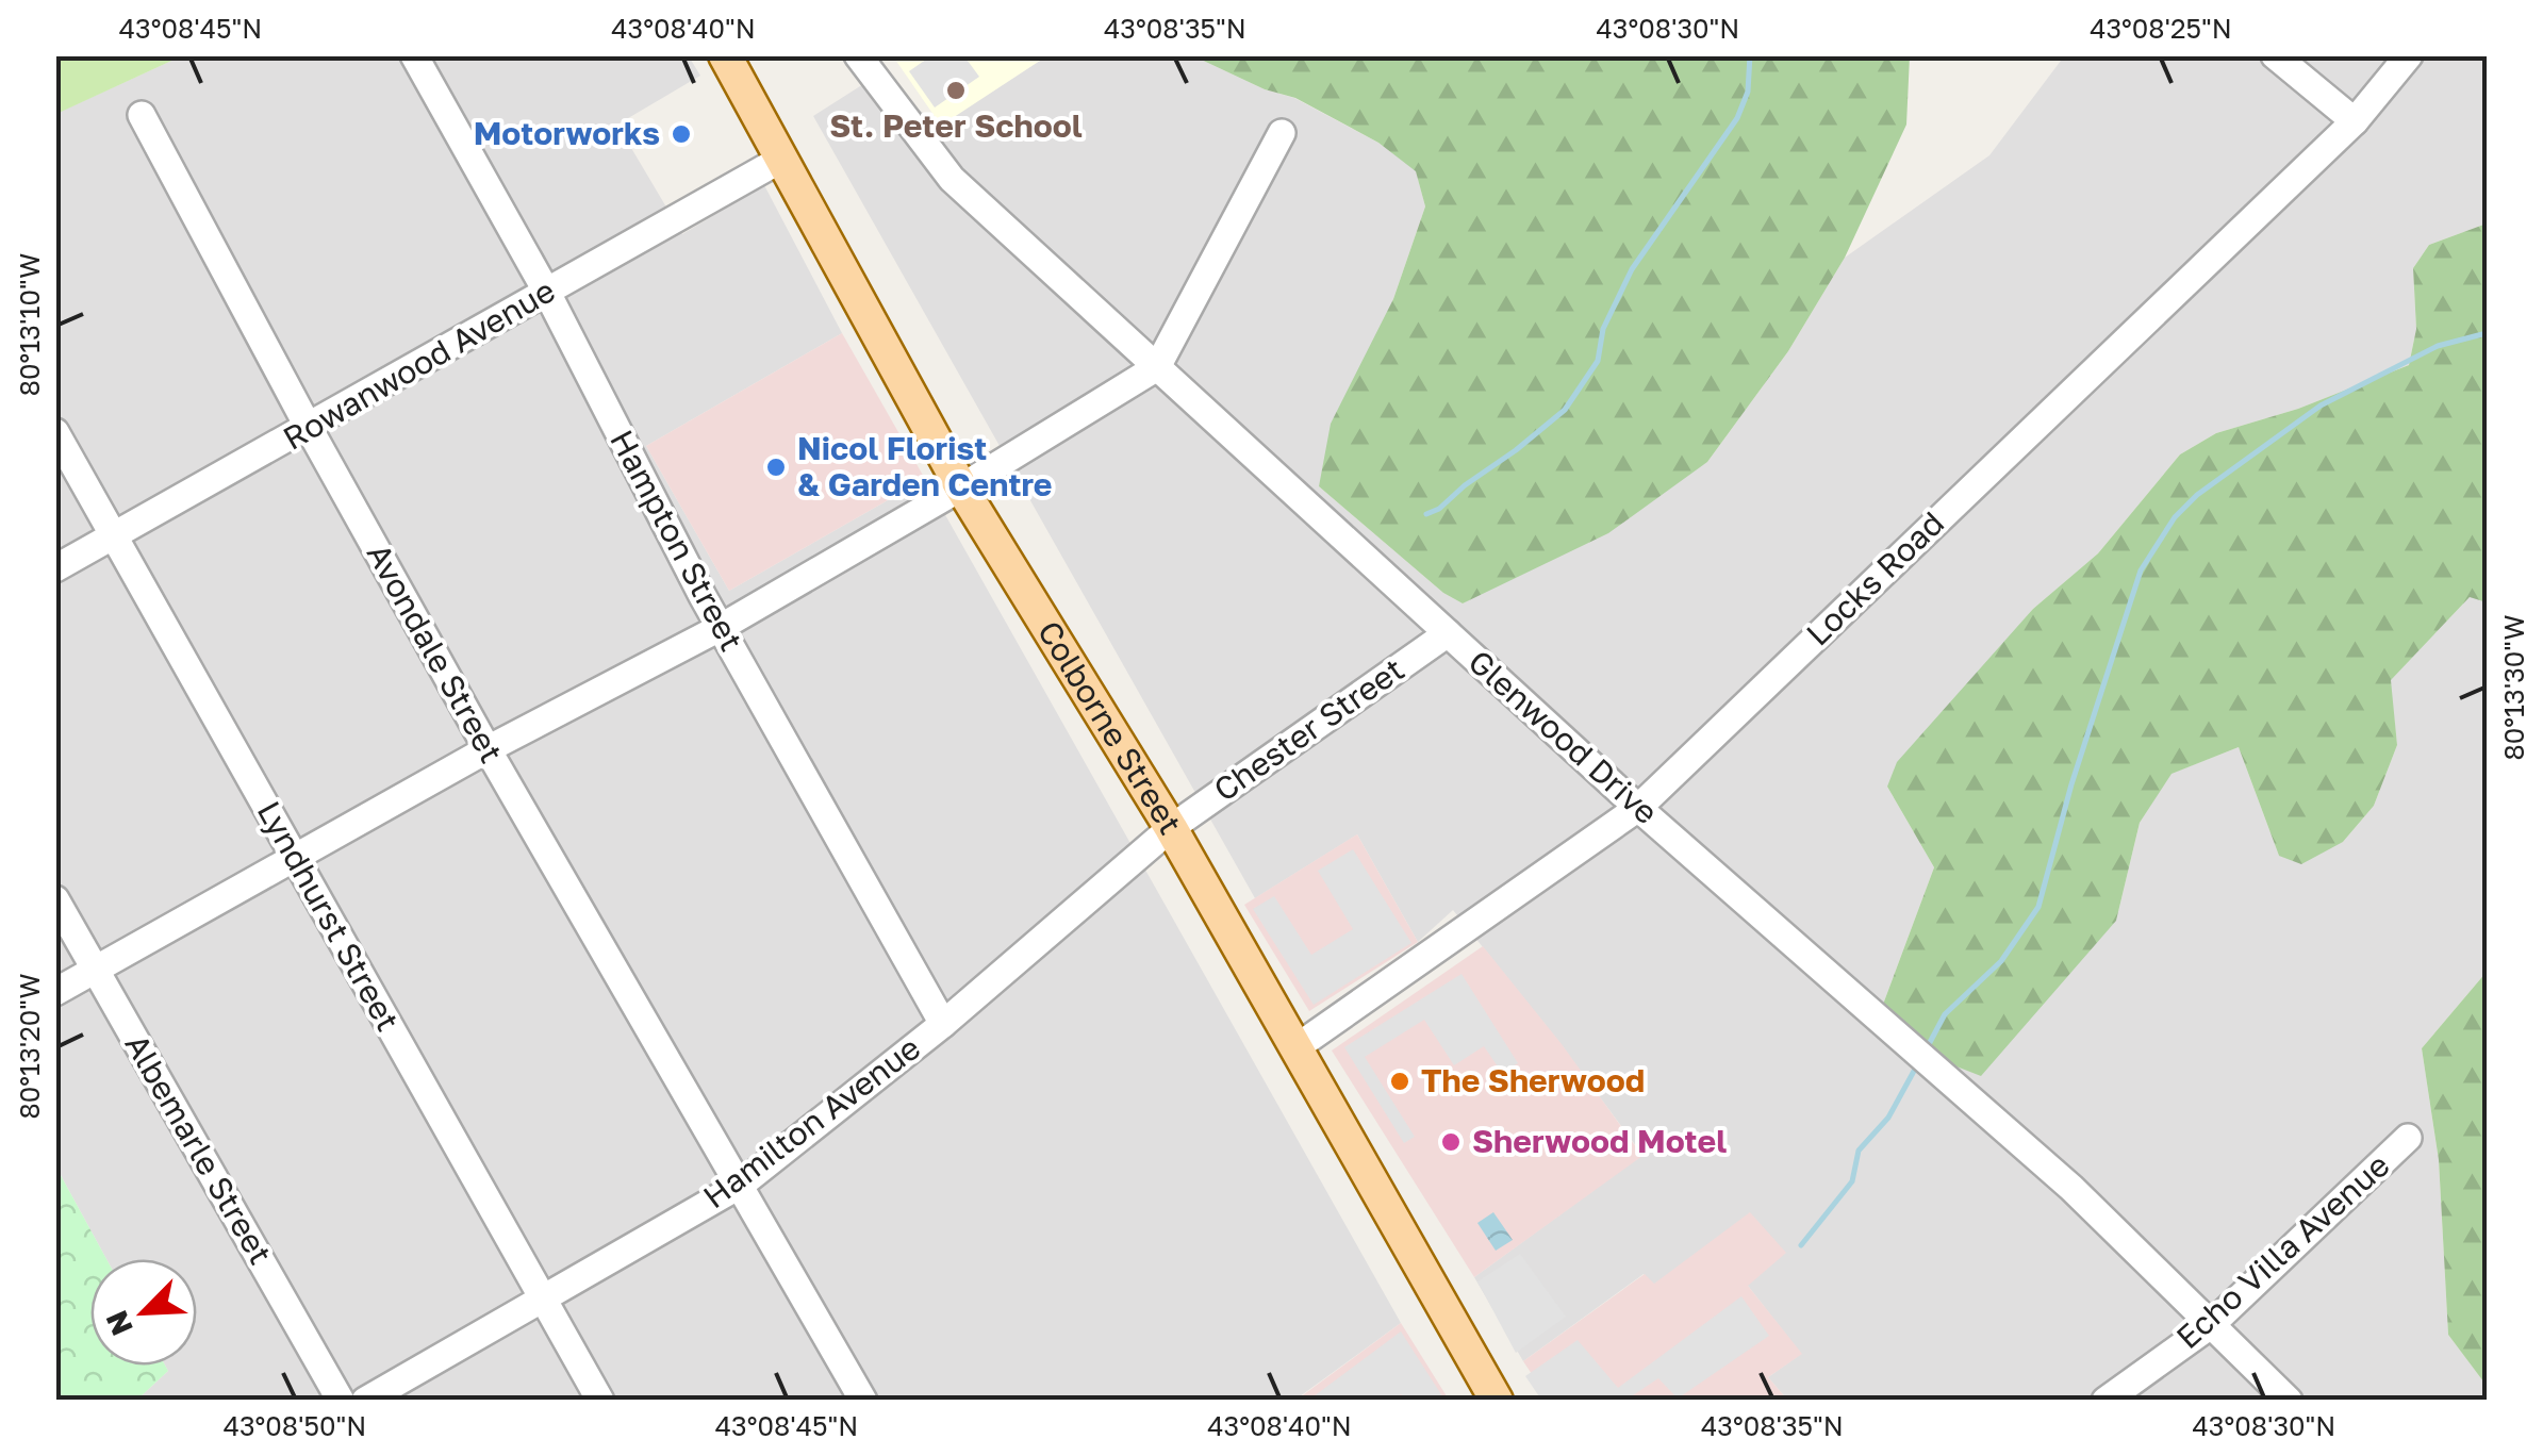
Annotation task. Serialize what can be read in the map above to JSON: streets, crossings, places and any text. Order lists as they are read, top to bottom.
{
  "streets": {
    "main road": ["Colborne Street"],
    "street": [
      "Rowanwood Avenue",
      "Hampton Street",
      "Locks Road",
      "Avondale Street",
      "Chester Street",
      "Glenwood Drive",
      "Lyndhurst Street",
      "Hamilton Avenue",
      "Albemarle Street",
      "Echo Villa Avenue"
    ]
  },
  "crossings": [
    ["Rowanwood Avenue", "Hampton Street"],
    ["Rowanwood Avenue", "Avondale Street"],
    ["Rowanwood Avenue", "Colborne Street"],
    ["Rowanwood Avenue", "Lyndhurst Street"],
    ["Hampton Street", "Hamilton Avenue"],
    ["Locks Road", "Colborne Street"],
    ["Locks Road", "Glenwood Drive"],
    ["Avondale Street", "Hamilton Avenue"],
    ["Colborne Street", "Chester Street"],
    ["Colborne Street", "Hamilton Avenue"],
    ["Chester Street", "Glenwood Drive"],
    ["Chester Street", "Hamilton Avenue"],
    ["Glenwood Drive", "Echo Villa Avenue"],
    ["Lyndhurst Street", "Hamilton Avenue"]
  ],
  "places": [
    "St. Peter School",
    "Motorworks",
    "Nicol Florist & Garden Centre",
    "The Sherwood",
    "Sherwood Motel"
  ],
  "north": "bottom left",
  "coordinates": [
    "43°08'45\"N",
    "43°08'40\"N",
    "43°08'35\"N",
    "43°08'30\"N",
    "43°08'25\"N",
    "80°13'10\"W",
    "80°13'30\"W",
    "80°13'20\"W",
    "43°08'50\"N"
  ]
}
